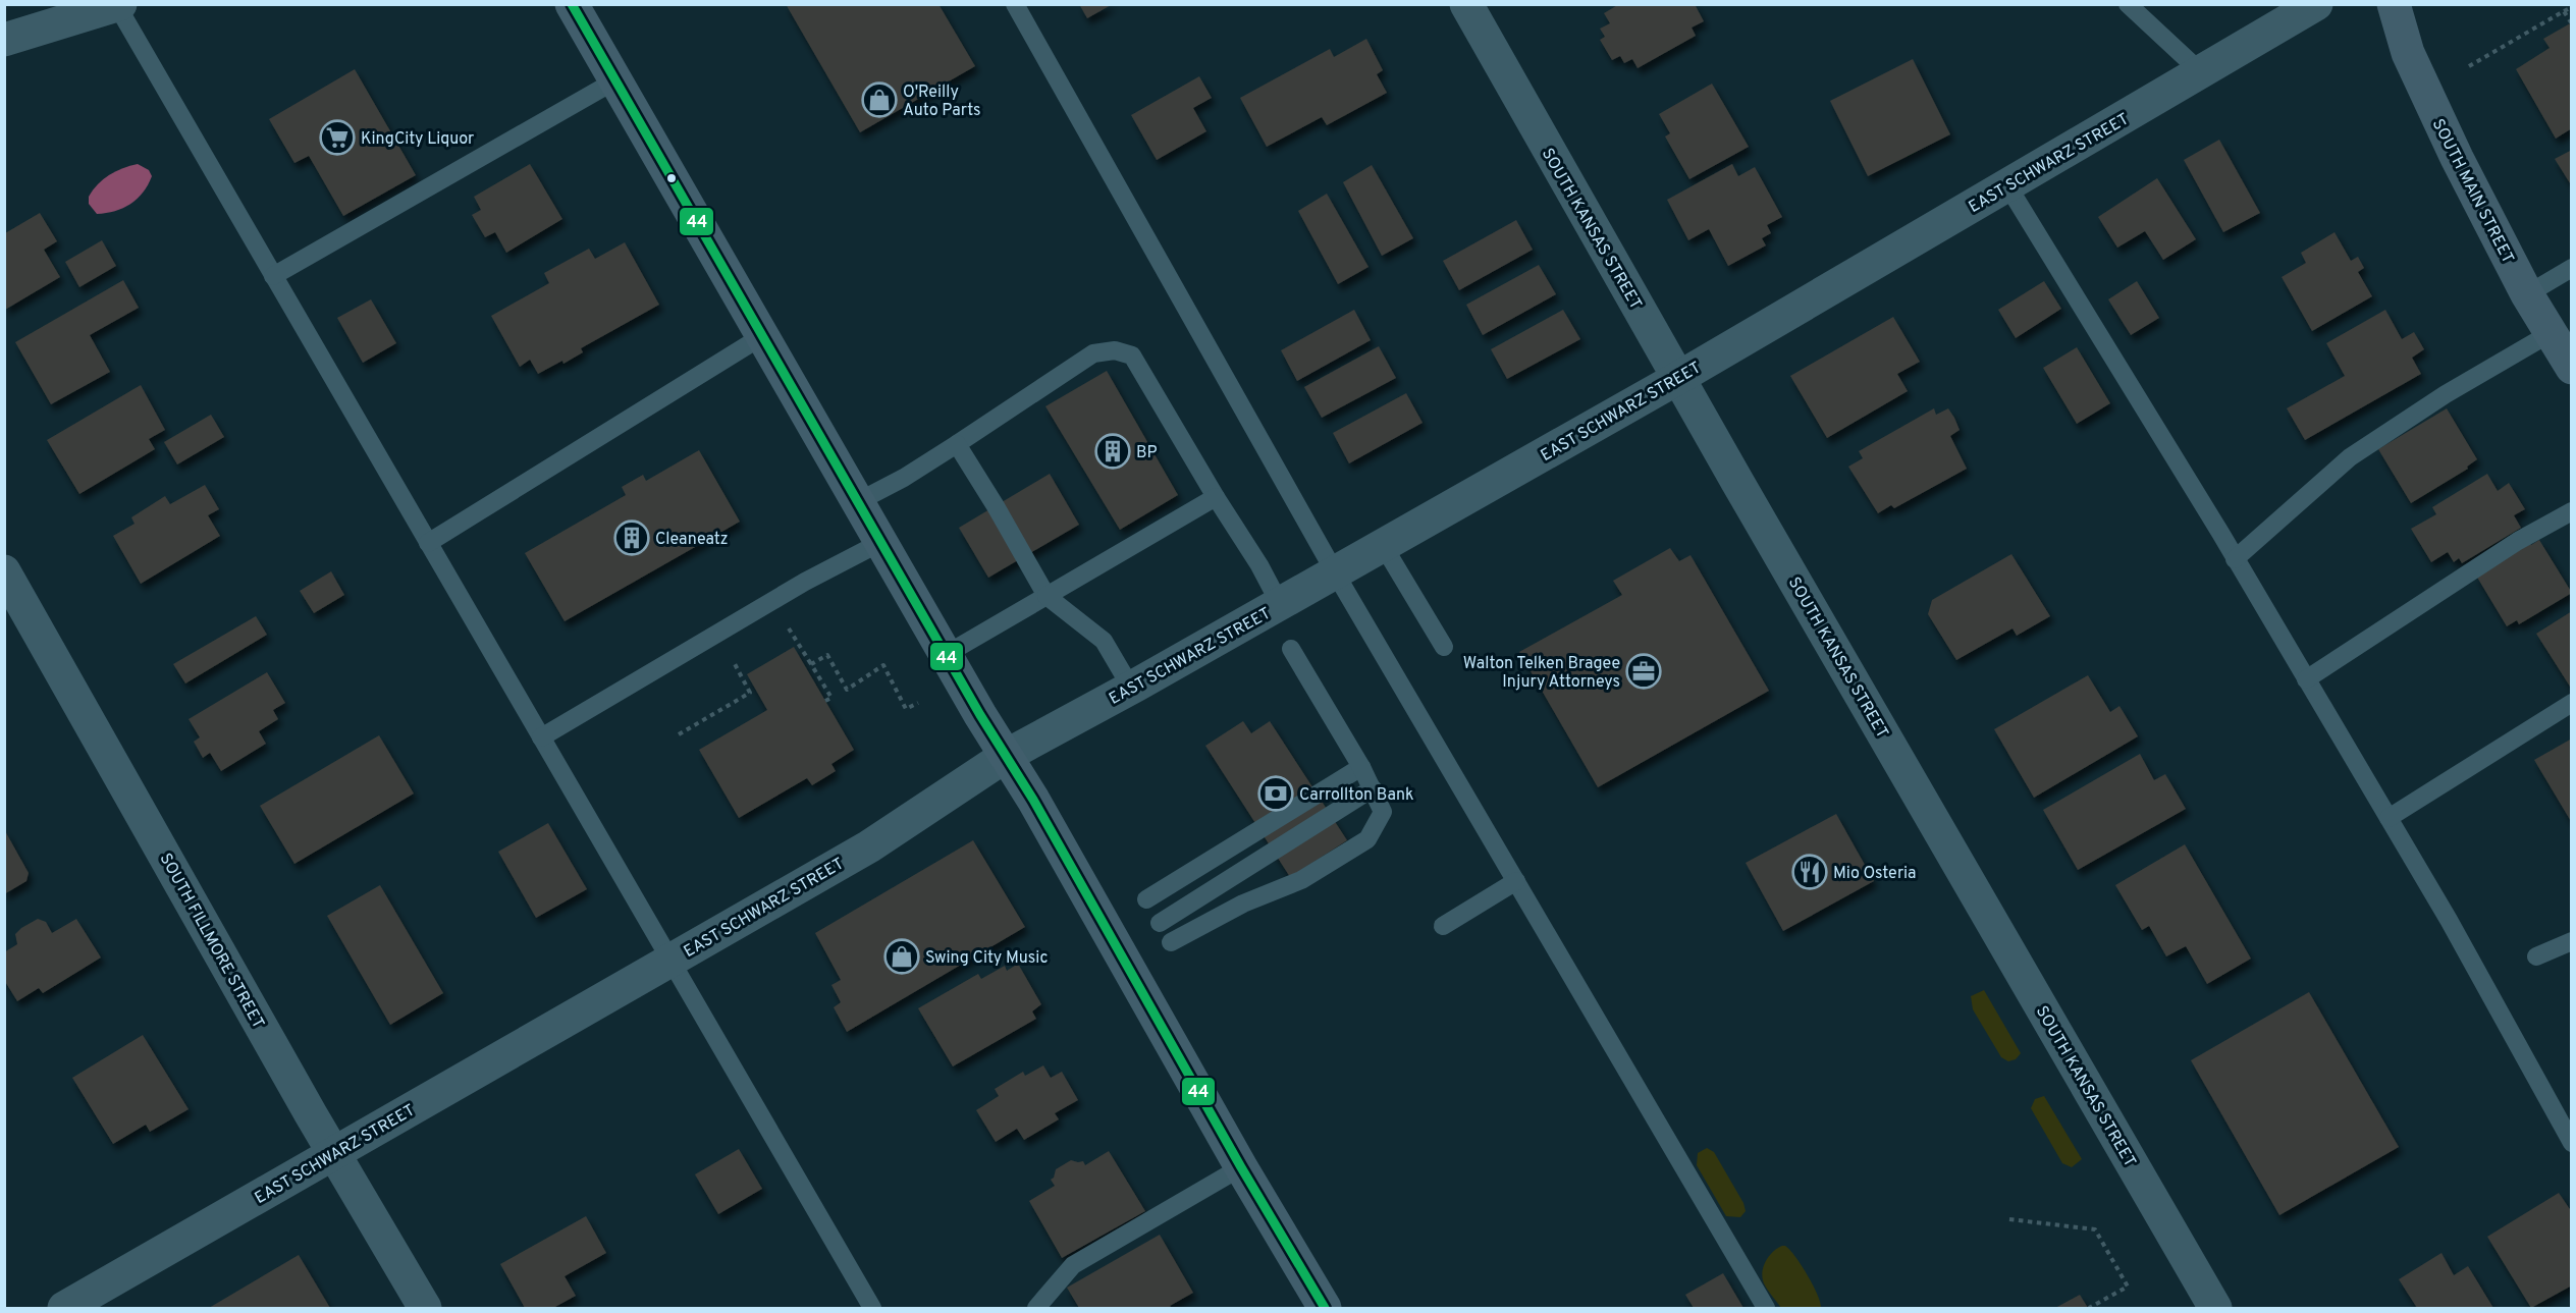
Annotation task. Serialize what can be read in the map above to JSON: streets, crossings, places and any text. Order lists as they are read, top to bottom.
{
  "streets": {
    "main road": ["SOUTH MAIN STREET"],
    "street": ["EAST SCHWARZ STREET", "SOUTH KANSAS STREET", "SOUTH FILLMORE STREET"]
  },
  "crossings": [
    ["EAST SCHWARZ STREET", "SOUTH KANSAS STREET"],
    ["EAST SCHWARZ STREET", "SOUTH FILLMORE STREET"]
  ],
  "places": {
    "shop": ["O'Reilly Auto Parts", "Swing City Music"],
    "supermarket": ["KingCity Liquor"],
    "building": ["BP", "Cleaneatz"],
    "office": ["Walton Telken Bragee Injury Attorneys"],
    "bank": ["Carrollton Bank"],
    "restaurant": ["Mio Osteria"]
  },
  "lines": ["transit line 44"]
}
